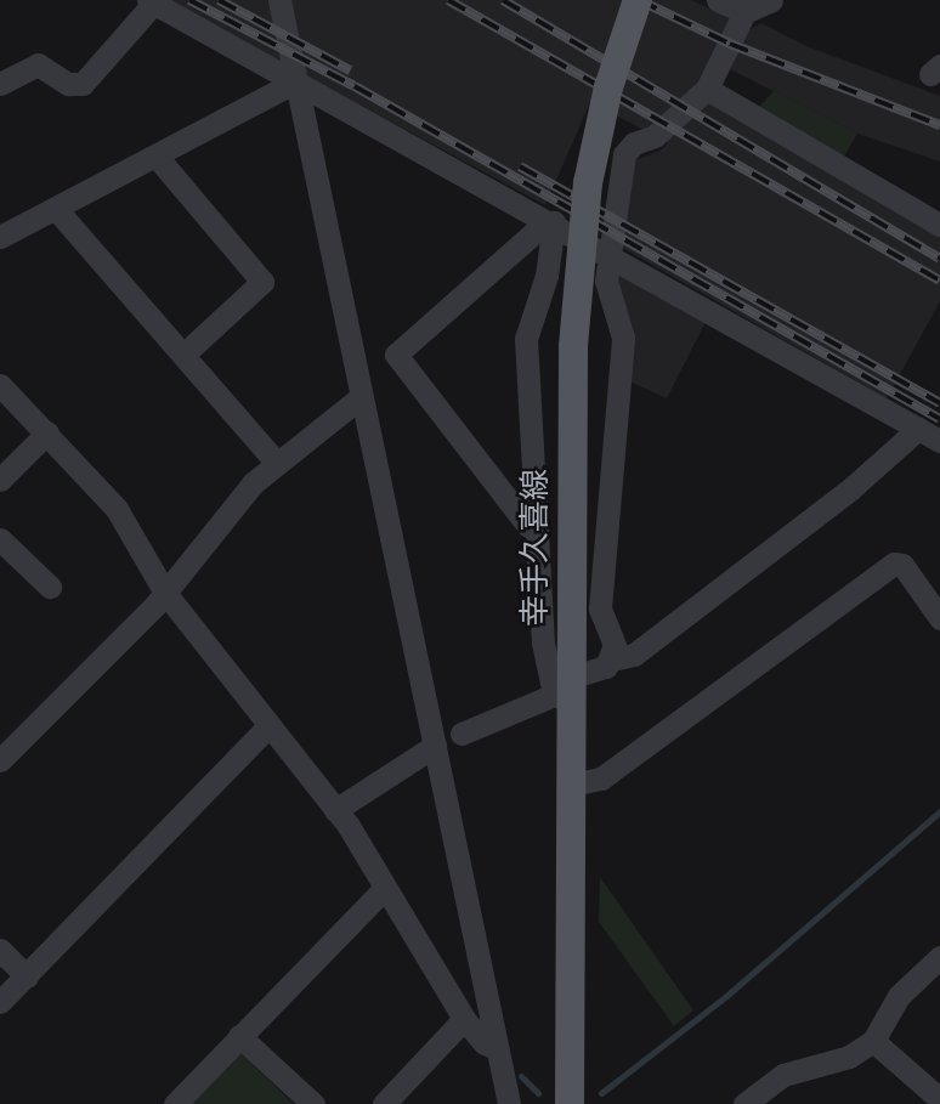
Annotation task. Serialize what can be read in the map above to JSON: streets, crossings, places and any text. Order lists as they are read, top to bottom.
{
  "streets": {
    "main road": ["幸手久喜線"]
  }
}
